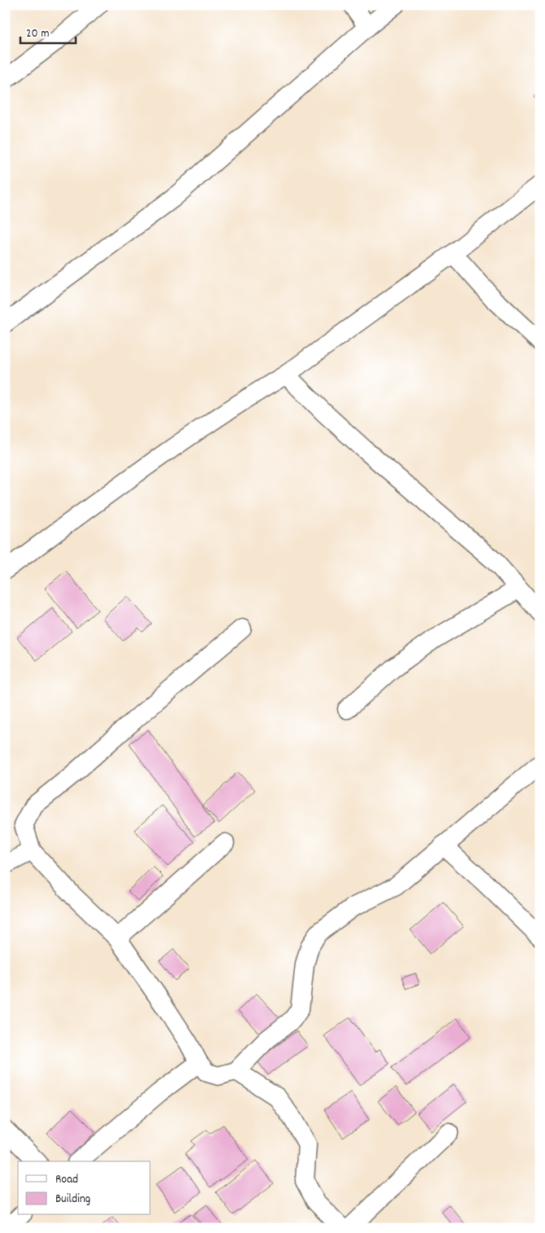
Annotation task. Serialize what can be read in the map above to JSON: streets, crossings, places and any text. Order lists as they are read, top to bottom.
{
  "legend": ["Road", "Building"],
  "scale_bar": "20 m"
}
